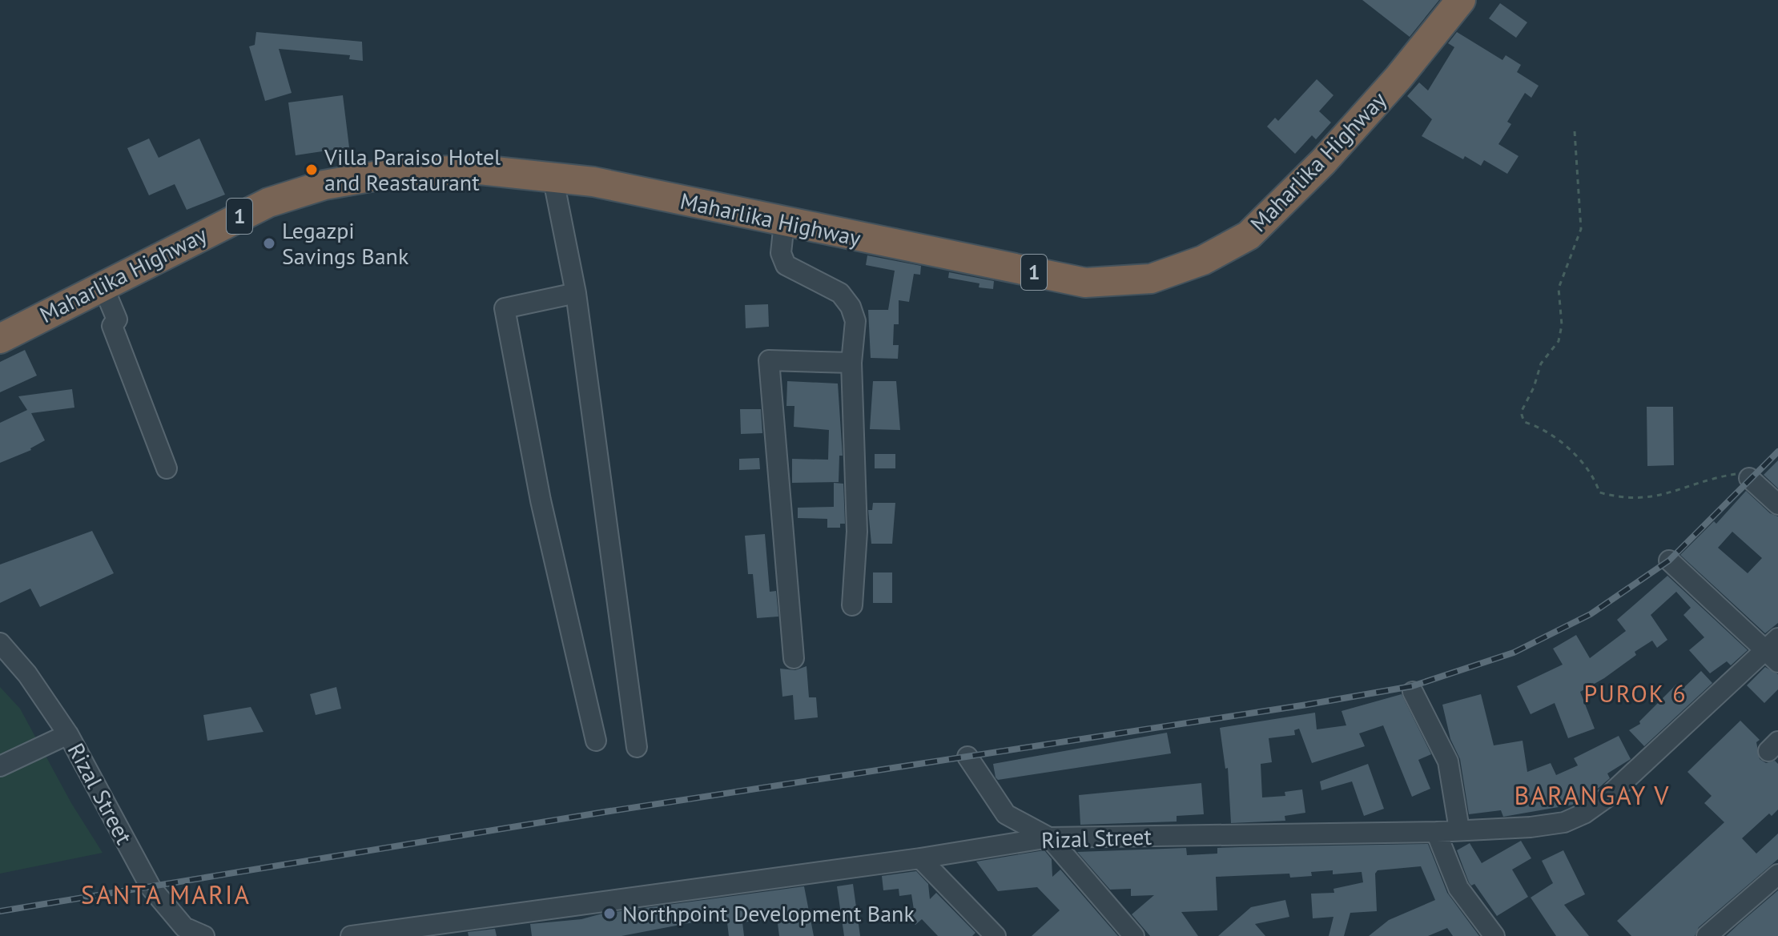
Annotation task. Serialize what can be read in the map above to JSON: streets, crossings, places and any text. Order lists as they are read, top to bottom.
{
  "streets": {
    "highway": ["Maharlika Highway", "1"],
    "street": ["Rizal Street"]
  },
  "districts": ["PUROK 6", "BARANGAY V", "SANTA MARIA"],
  "places": ["Villa Paraiso Hotel and Reastaurant", "Legazpi Savings Bank", "Northpoint Development Bank"]
}
